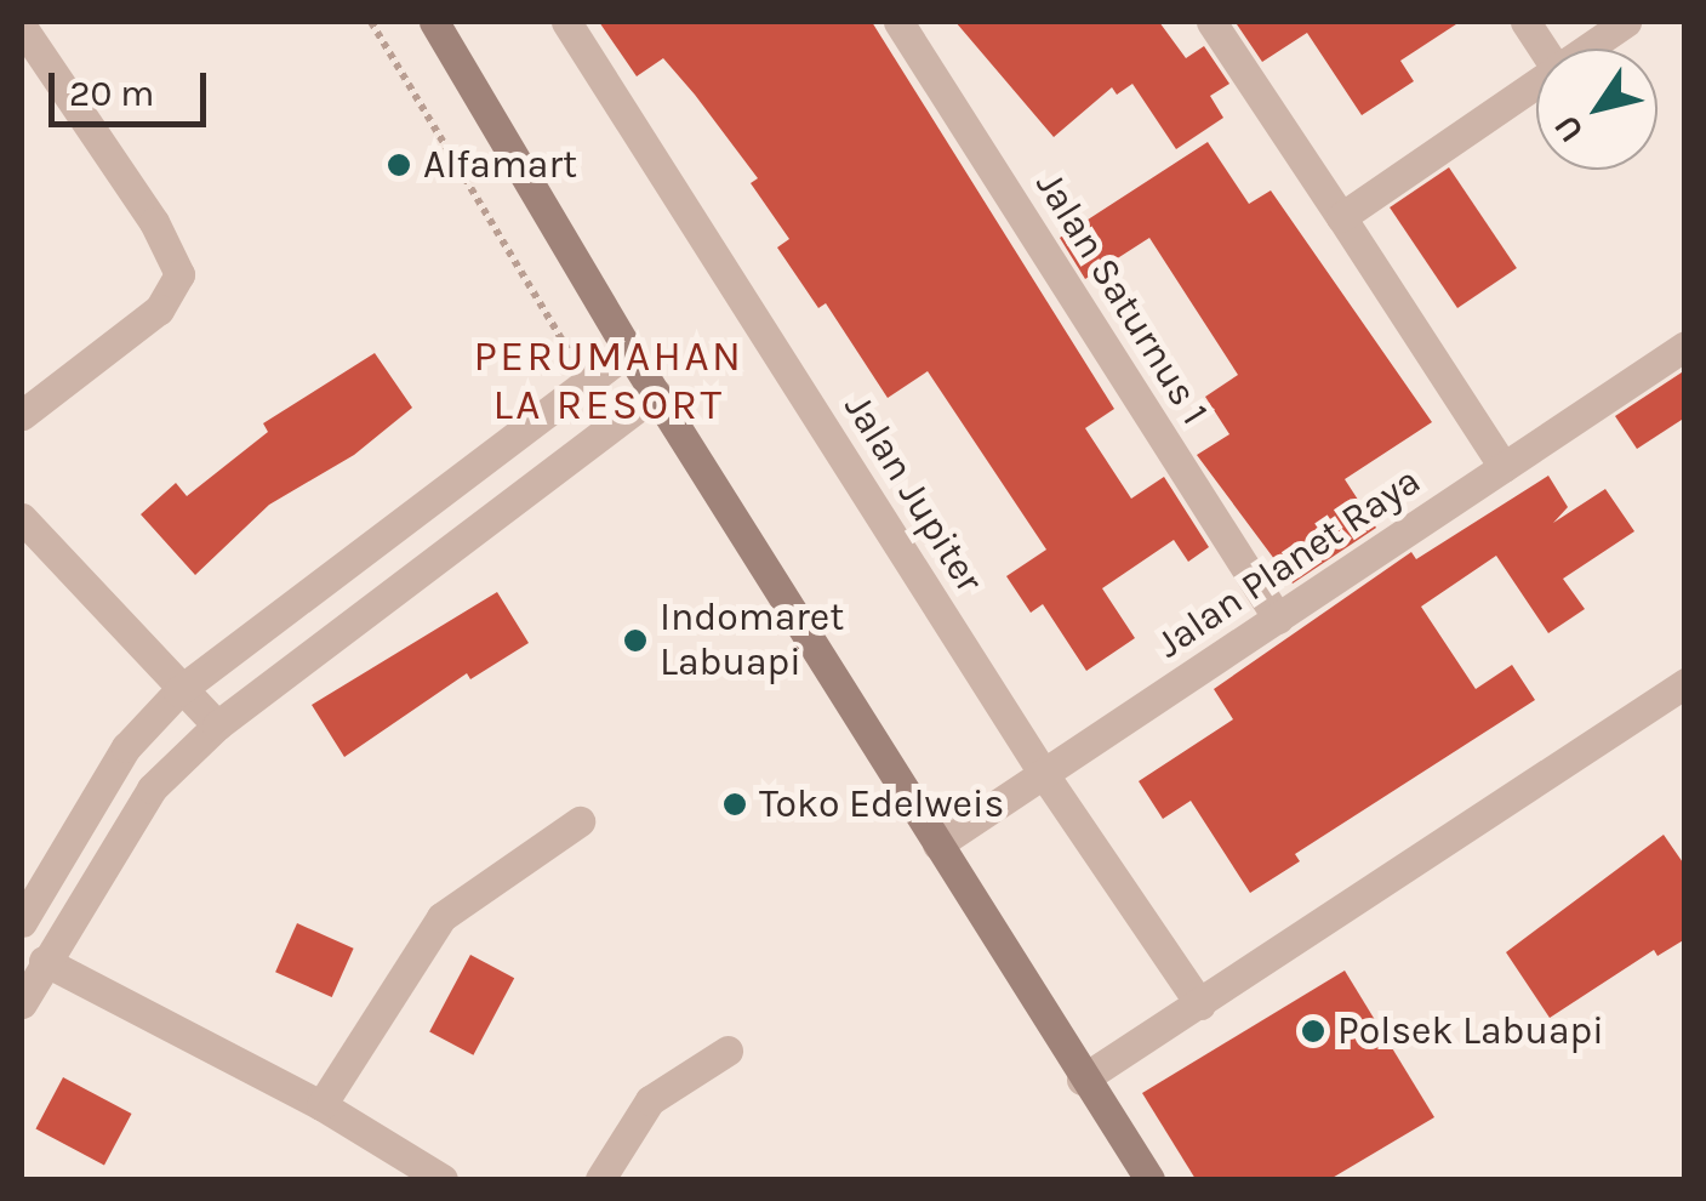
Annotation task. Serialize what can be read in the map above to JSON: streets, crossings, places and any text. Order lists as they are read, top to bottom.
{
  "streets": {
    "street": ["Jalan Saturnus 1", "Jalan Jupiter", "Jalan Planet Raya"]
  },
  "crossings": [
    ["Jalan Saturnus 1", "Jalan Planet Raya"],
    ["Jalan Jupiter", "Jalan Planet Raya"]
  ],
  "districts": ["PERUMAHAN LA RESORT"],
  "places": [
    "Alfamart",
    "Indomaret Labuapi",
    "Toko Edelweis",
    "Polsek Labuapi"
  ],
  "scale_bar": "20 m",
  "north": "bottom left"
}
